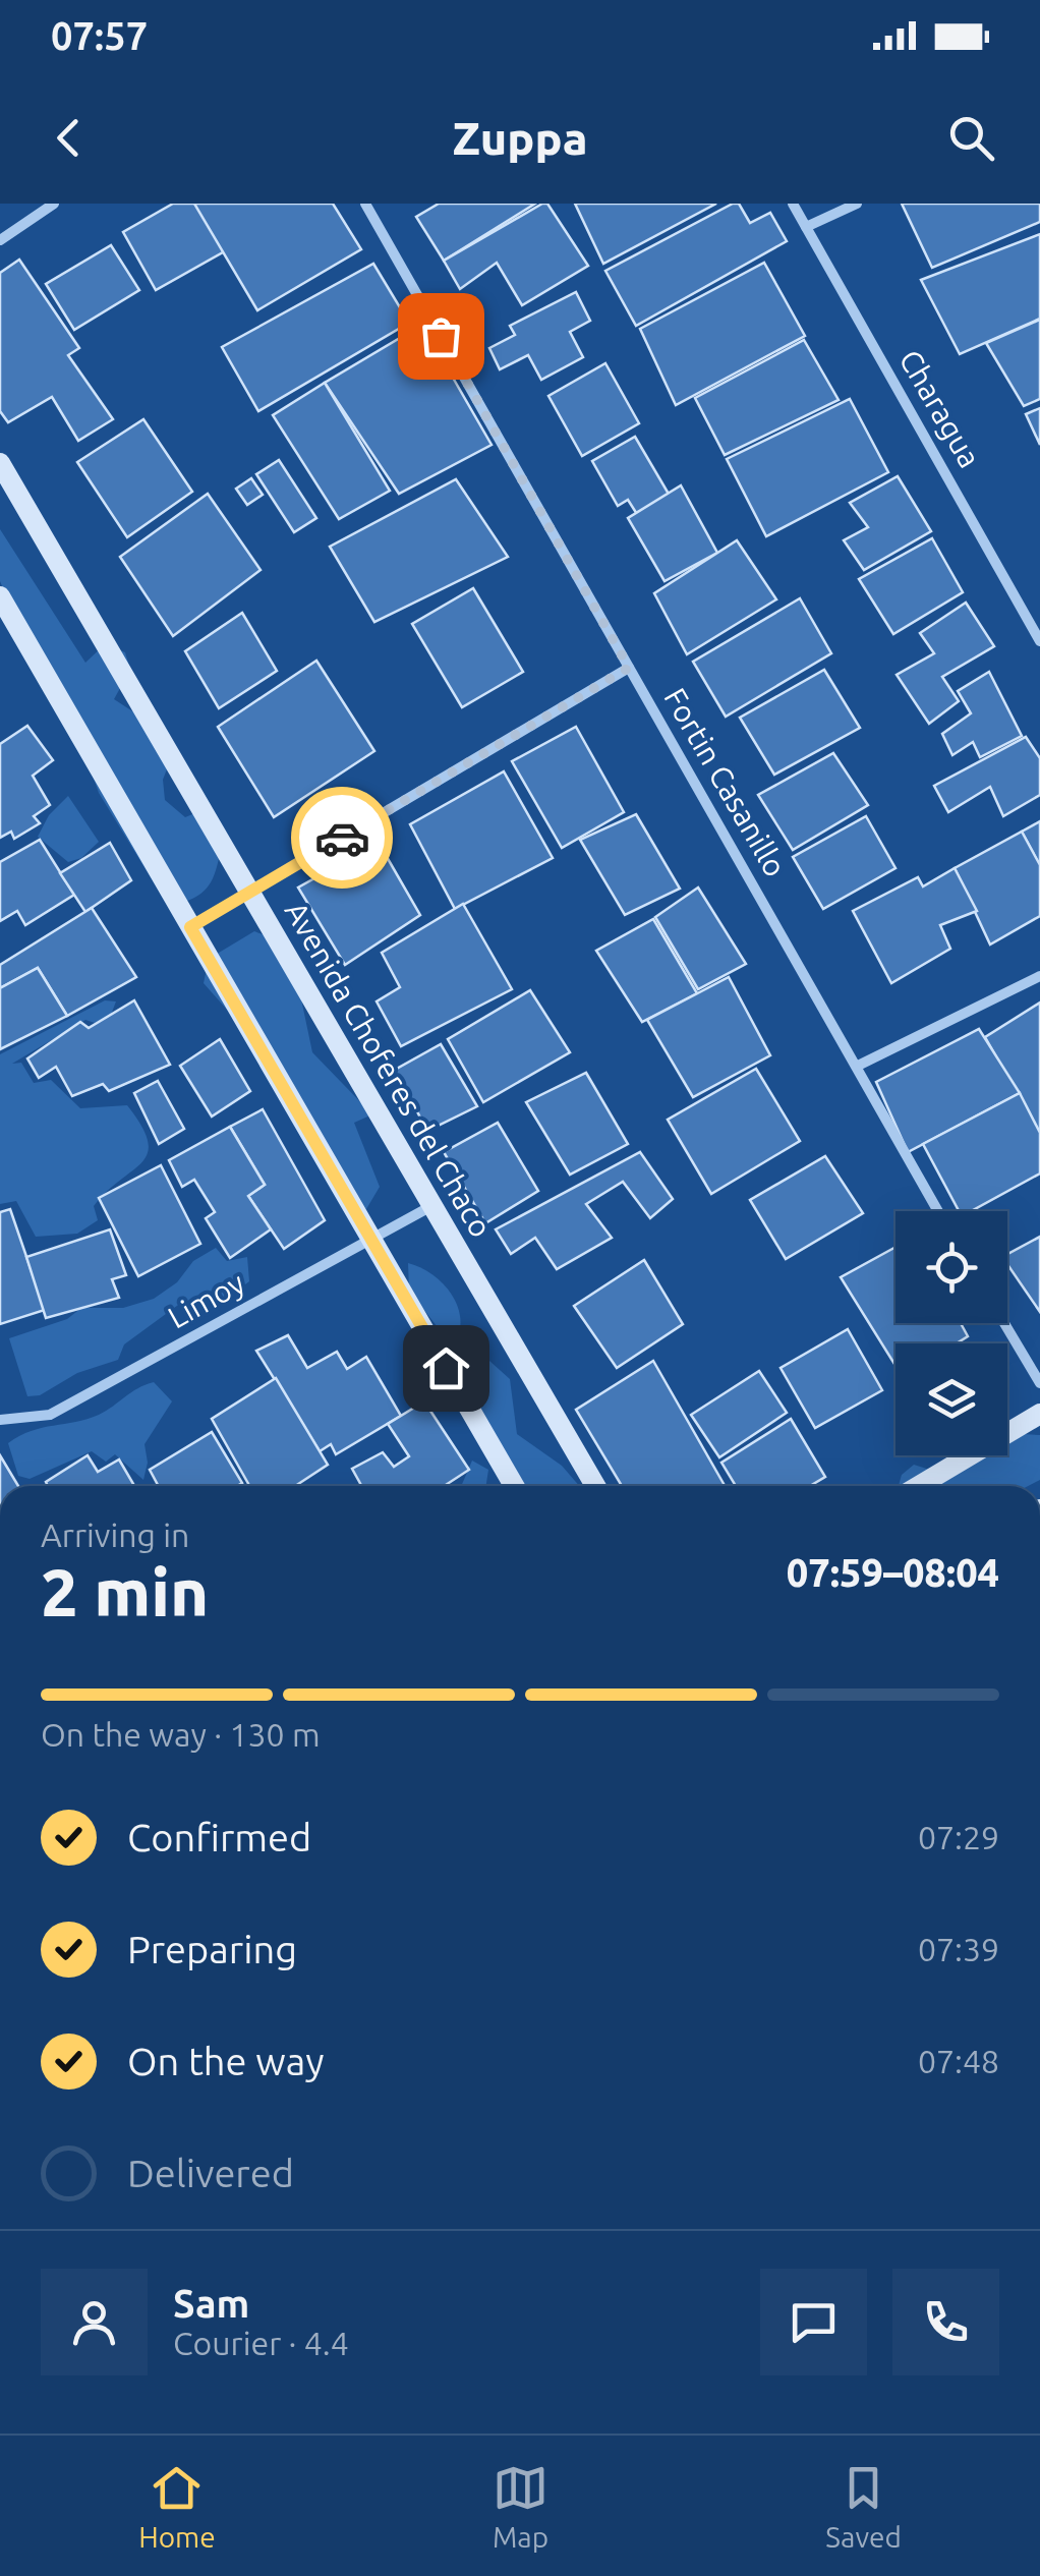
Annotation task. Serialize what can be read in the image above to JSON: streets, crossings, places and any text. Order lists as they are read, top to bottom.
{
  "streets": {
    "street": [
      "Charagua",
      "Fortin Casanillo",
      "Avenida Choferes del Chaco",
      "Limoy"
    ]
  },
  "crossings": [
    ["Avenida Choferes del Chaco", "Limoy"]
  ],
  "page": {
    "status": "07:57",
    "header": "Zuppa",
    "heading": ["2 min", "Arriving in", "07:59–08:04"],
    "panel": ["Sam", "Courier · 4.4"],
    "bar": "On the way · 130 m",
    "list": [
      ["Confirmed", "07:29"],
      ["Preparing", "07:39"],
      ["On the way", "07:48"],
      "Delivered"
    ],
    "tabs": ["Home", "Map", "Saved"]
  }
}
